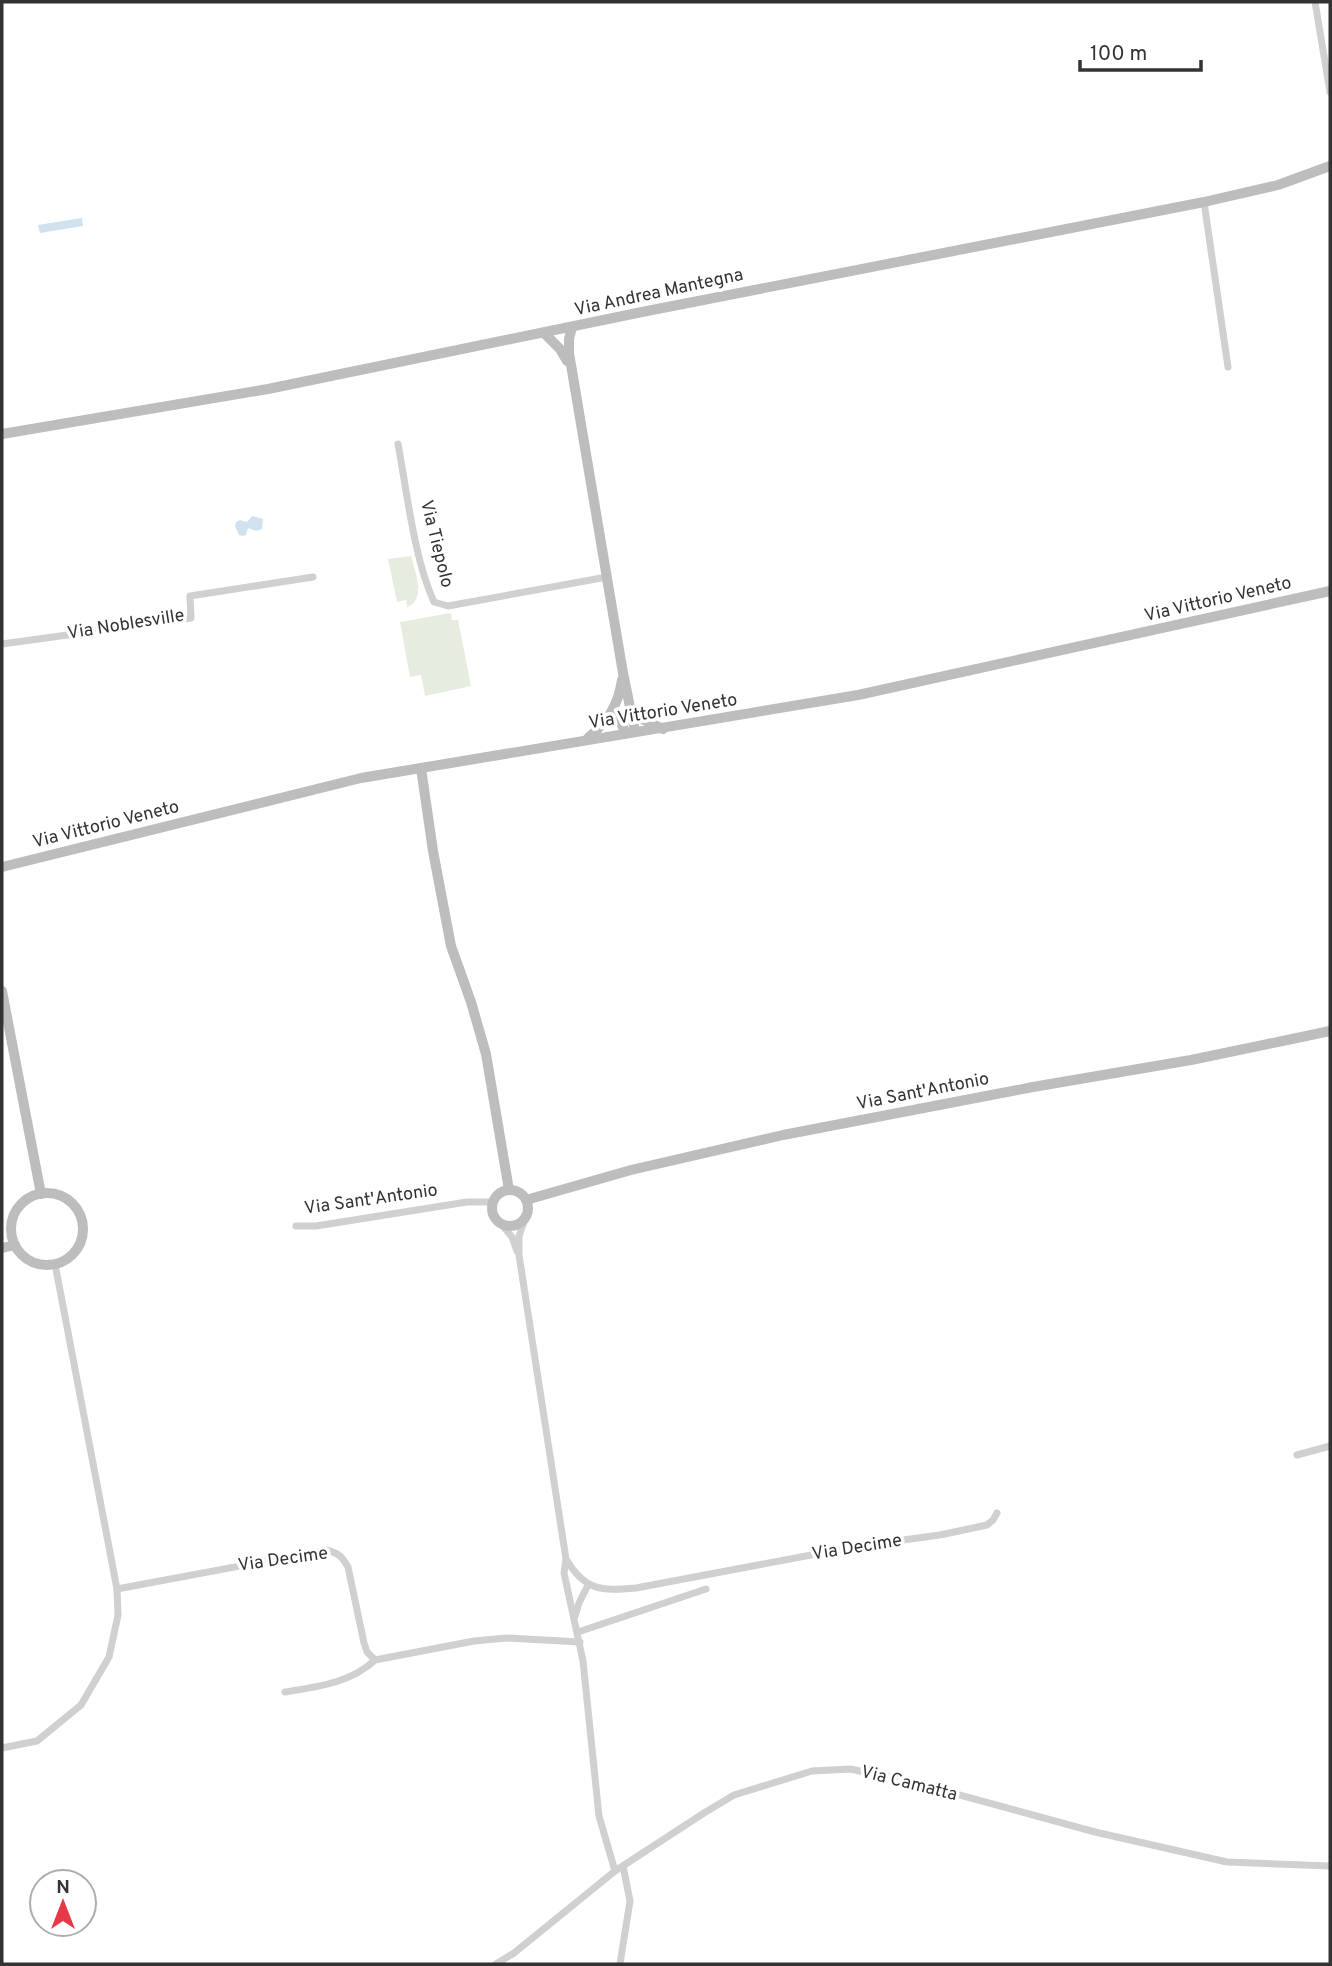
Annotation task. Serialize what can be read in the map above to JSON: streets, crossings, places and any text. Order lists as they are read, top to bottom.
{
  "streets": {
    "main road": ["Via Andrea Mantegna", "Via Vittorio Veneto", "Via Sant'Antonio"],
    "street": [
      "Via Tiepolo",
      "Via Noblesville",
      "Via Decime",
      "Via Camatta"
    ]
  },
  "scale_bar": "100 m",
  "north": "top"
}
